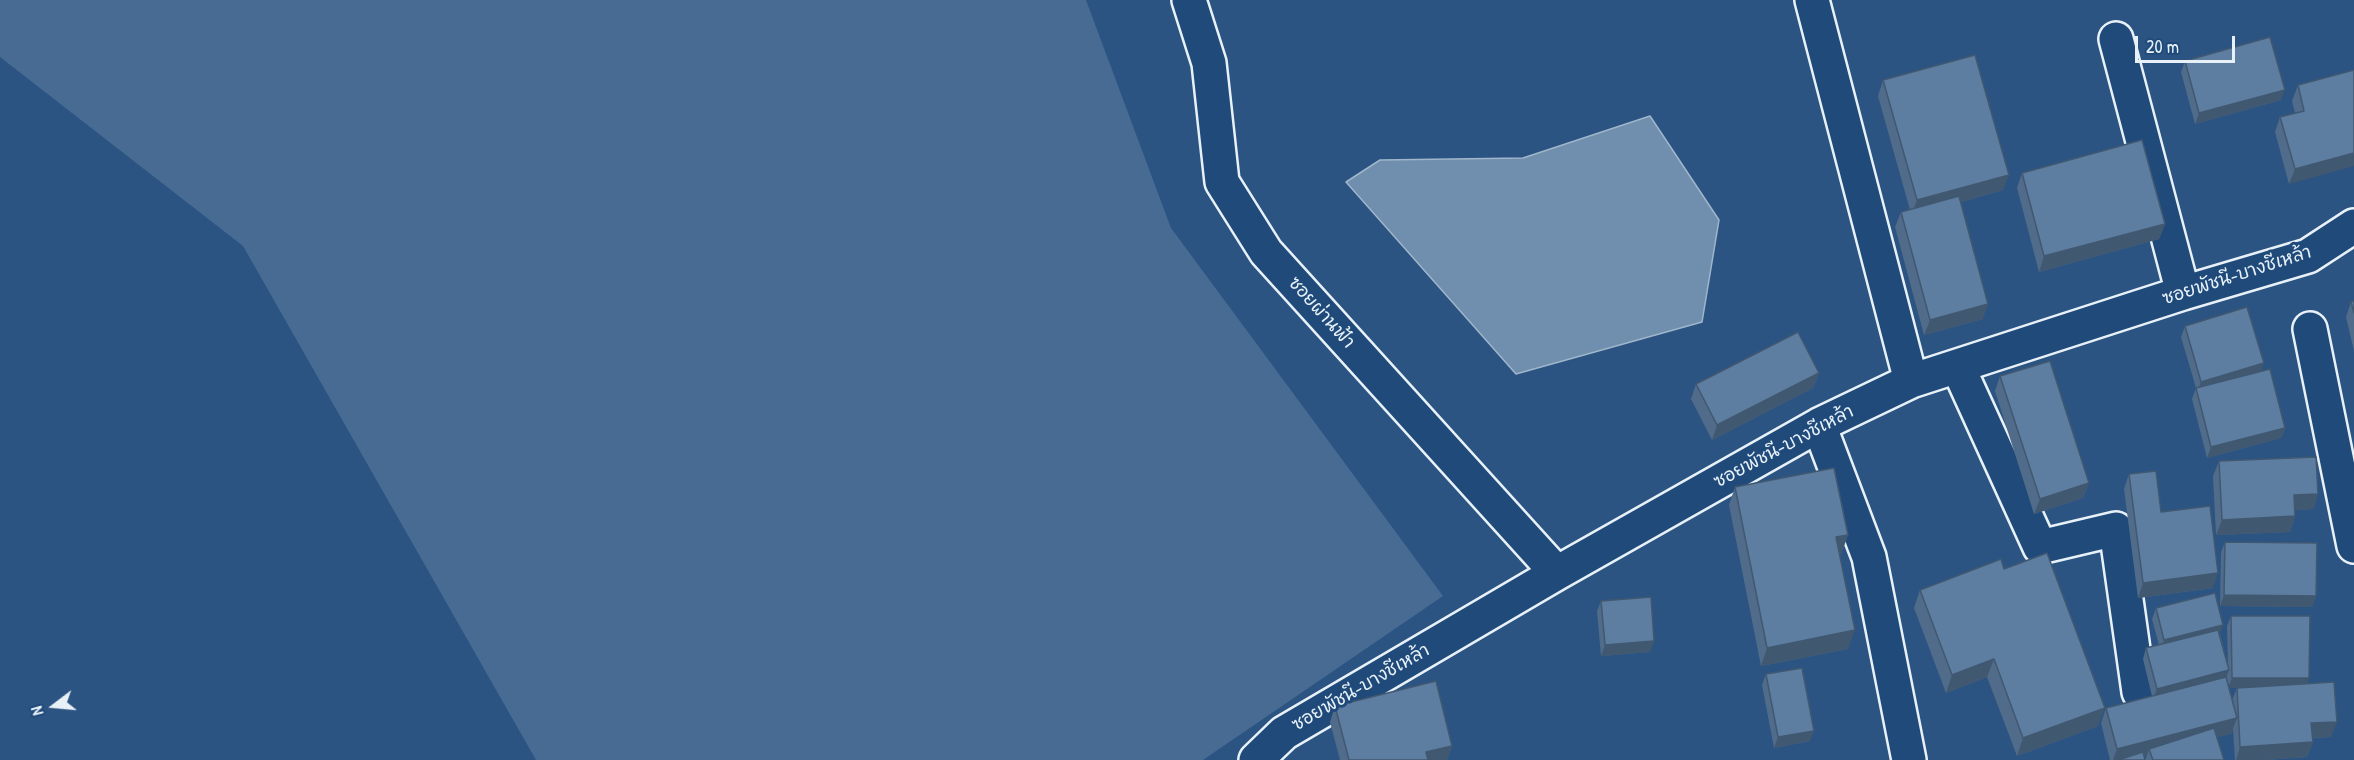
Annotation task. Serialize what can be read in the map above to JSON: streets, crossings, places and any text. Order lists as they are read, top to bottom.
{
  "streets": {
    "street": ["ซอยพัชนี-บางชีเหล้า", "ซอยผ่านฟ้า"]
  },
  "crossings": [
    ["ซอยพัชนี-บางชีเหล้า", "ซอยผ่านฟ้า"]
  ],
  "scale_bar": "20 m",
  "north": "left"
}
